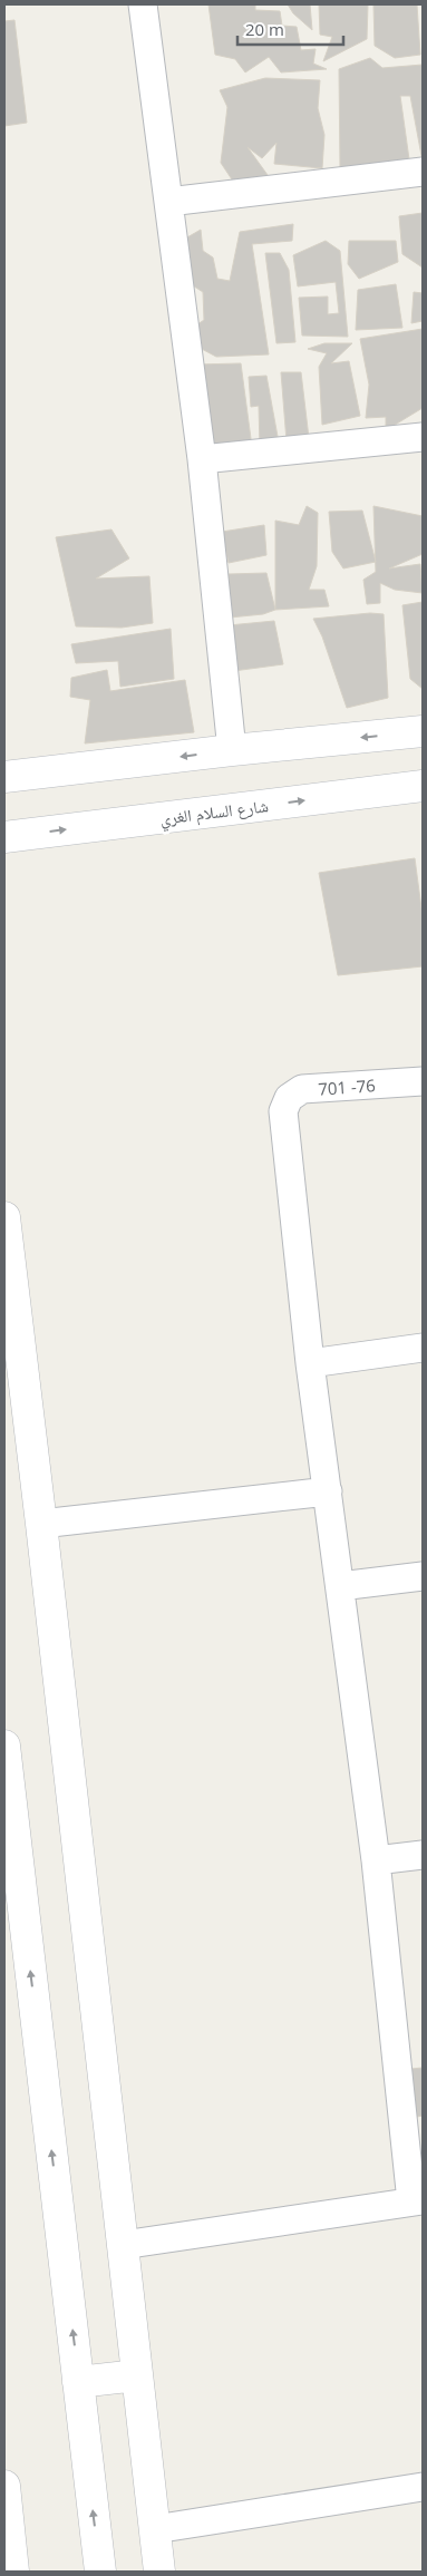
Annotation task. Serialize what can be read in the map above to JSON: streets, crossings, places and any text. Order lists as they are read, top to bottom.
{
  "streets": {
    "street": ["شارع السلام الغري", "701 -76"]
  },
  "scale_bar": "20 m"
}
